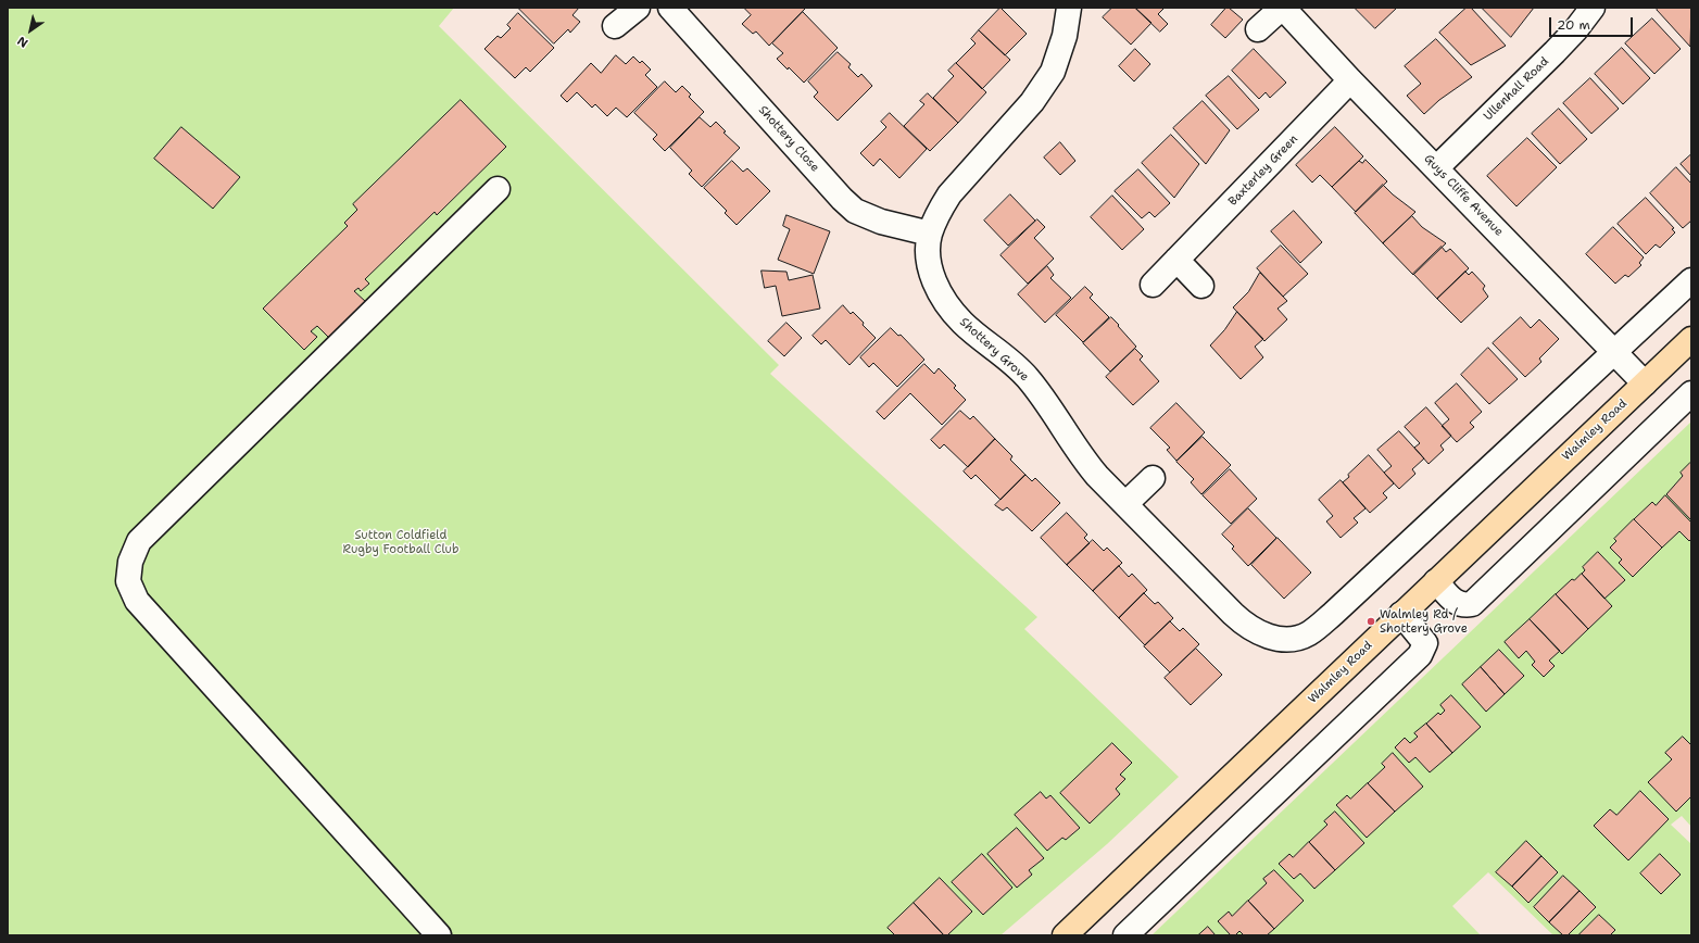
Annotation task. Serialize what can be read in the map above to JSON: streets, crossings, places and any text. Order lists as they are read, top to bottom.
{
  "streets": {
    "main road": ["Walmley Road"],
    "street": [
      "Ullenhall Road",
      "Shottery Close",
      "Baxterley Green",
      "Guys Cliffe Avenue",
      "Shottery Grove"
    ]
  },
  "crossings": [
    ["Ullenhall Road", "Guys Cliffe Avenue"],
    ["Shottery Close", "Shottery Grove"],
    ["Baxterley Green", "Guys Cliffe Avenue"],
    ["Guys Cliffe Avenue", "Shottery Grove"],
    ["Guys Cliffe Avenue", "Walmley Road"]
  ],
  "parks": ["Sutton Coldfield Rugby Football Club"],
  "places": ["Walmley Rd / Shottery Grove"],
  "scale_bar": "20 m",
  "north": "bottom left"
}
